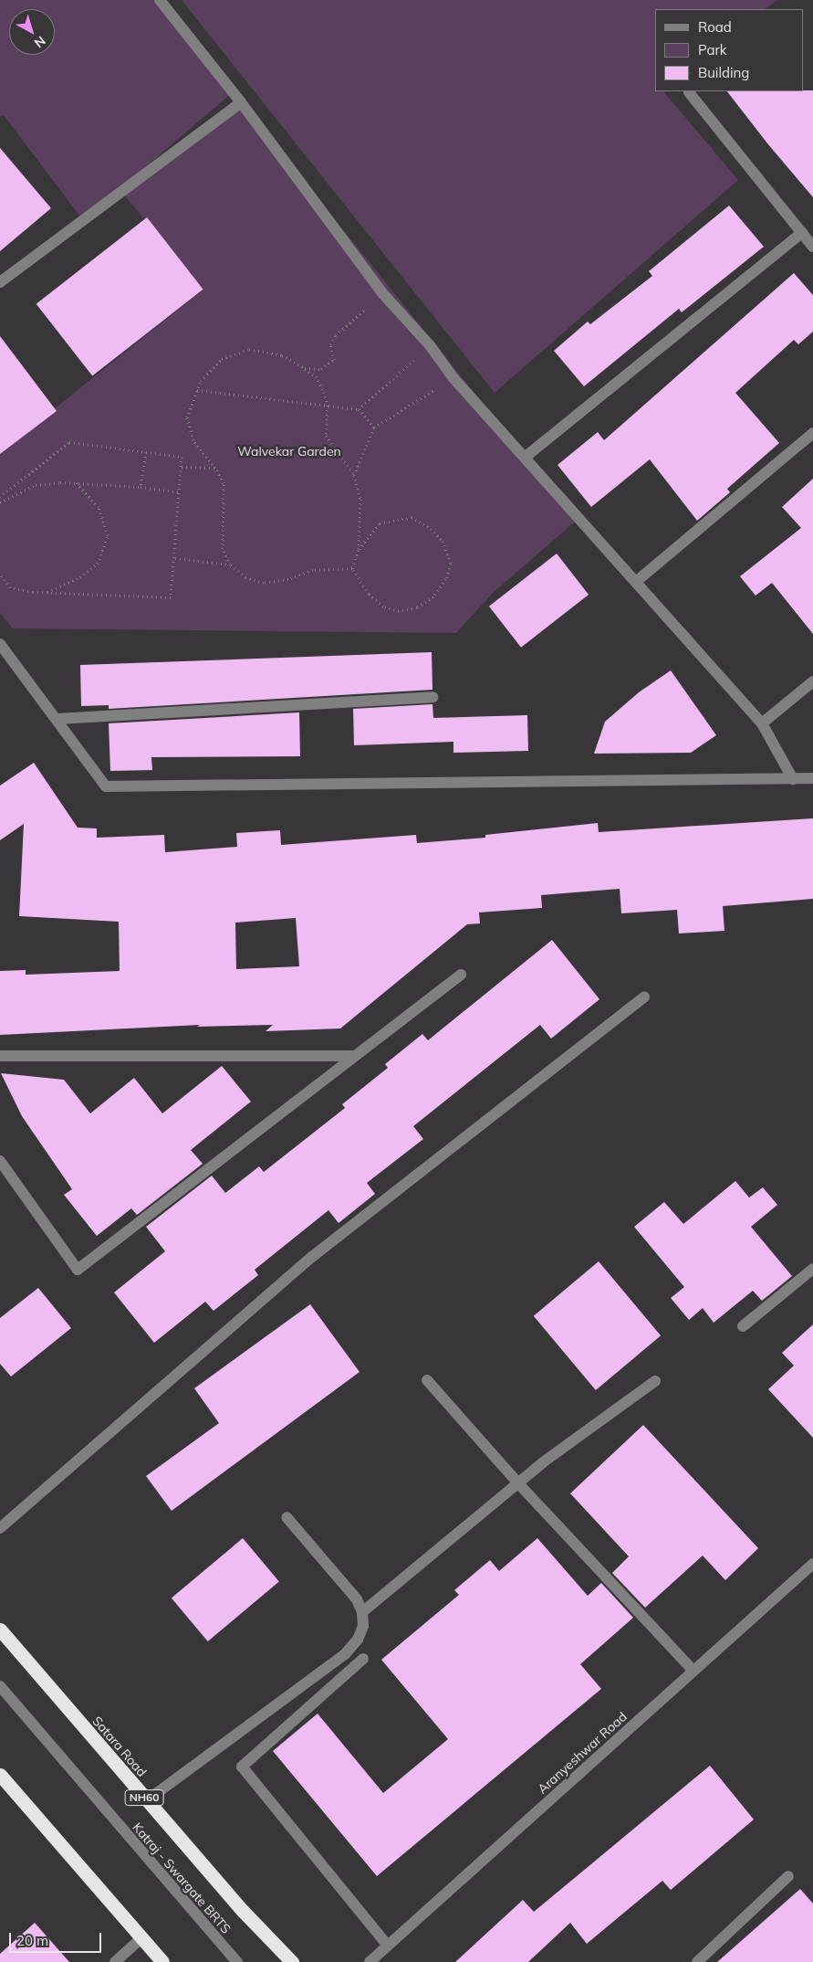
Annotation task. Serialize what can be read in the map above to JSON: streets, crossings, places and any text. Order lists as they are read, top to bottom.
{
  "streets": {
    "highway": ["Satara Road", "NH60"],
    "street": ["Aranyeshwar Road", "Katraj - Swargate BRTS"]
  },
  "parks": ["Walvekar Garden"],
  "legend": ["Road", "Park", "Building"],
  "scale_bar": "20 m",
  "north": "bottom right"
}
